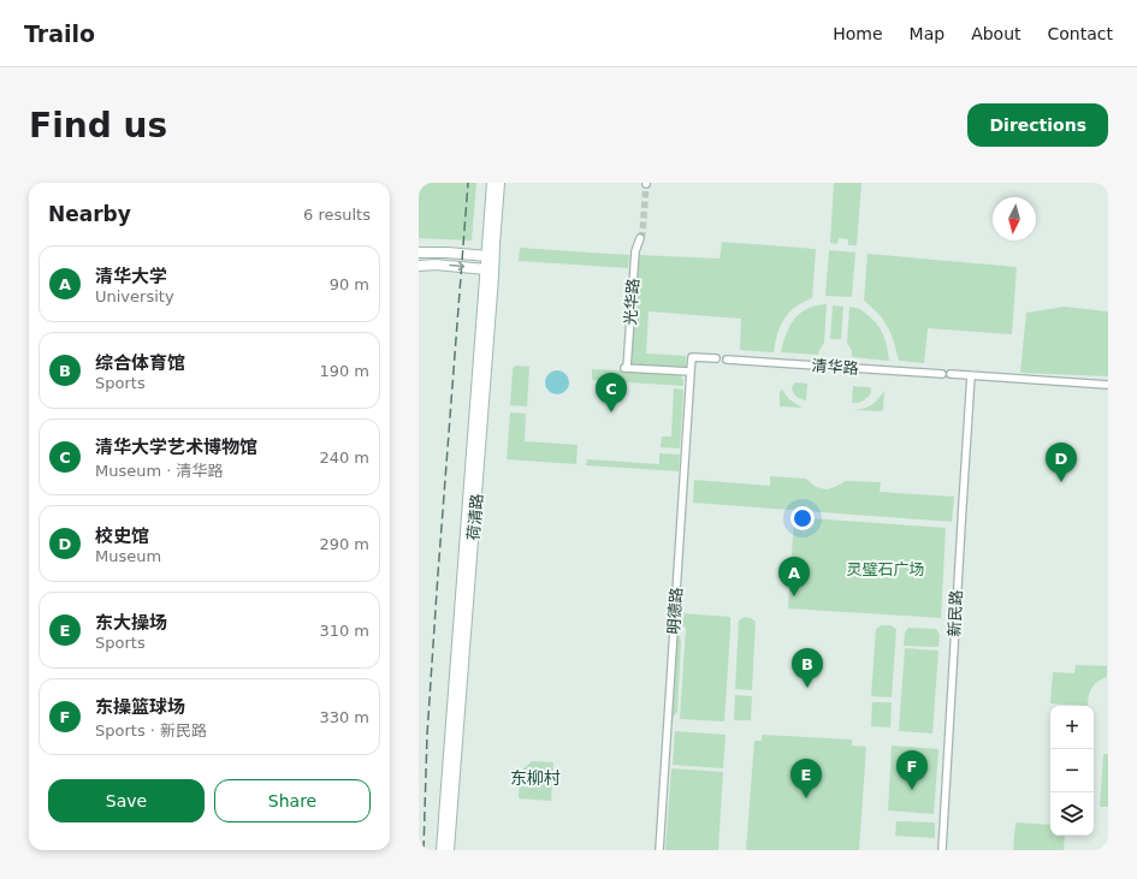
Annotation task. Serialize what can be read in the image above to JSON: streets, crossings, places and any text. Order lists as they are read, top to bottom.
{
  "streets": {
    "main road": ["荷清路"],
    "street": [
      "光华路",
      "清华路",
      "明德路",
      "新民路"
    ]
  },
  "crossings": [
    ["光华路", "明德路"]
  ],
  "districts": ["东柳村"],
  "parks": ["灵璧石广场"],
  "north": "bottom",
  "page": {
    "header": "Trailo",
    "nav": [
      "Home",
      "Map",
      "About",
      "Contact"
    ],
    "buttons": [
      "Directions",
      ["Save", "Share"]
    ],
    "title": "Find us",
    "heading": ["Nearby", "6 results"],
    "list": [
      {
        "mark": "A",
        "name": "清华大学",
        "note": "University",
        "value": "90 m"
      },
      {
        "mark": "B",
        "name": "综合体育馆",
        "note": "Sports",
        "value": "190 m"
      },
      {
        "mark": "C",
        "name": "清华大学艺术博物馆",
        "note": "Museum · 清华路",
        "value": "240 m"
      },
      {
        "mark": "D",
        "name": "校史馆",
        "note": "Museum",
        "value": "290 m"
      },
      {
        "mark": "E",
        "name": "东大操场",
        "note": "Sports",
        "value": "310 m"
      },
      {
        "mark": "F",
        "name": "东操篮球场",
        "note": "Sports · 新民路",
        "value": "330 m"
      }
    ],
    "pins": [
      "C",
      "D",
      "A",
      "B",
      "F",
      "E"
    ],
    "map_buttons": ["+", "−"]
  }
}
